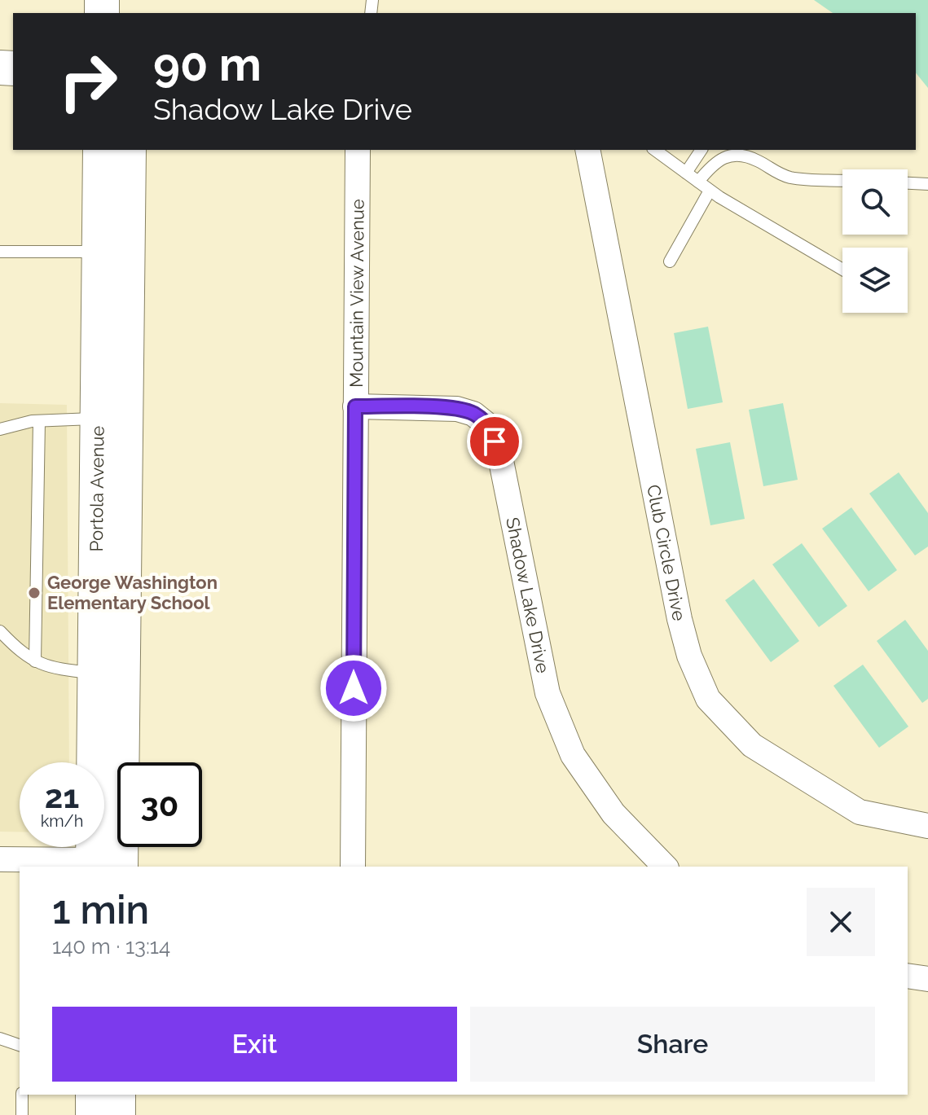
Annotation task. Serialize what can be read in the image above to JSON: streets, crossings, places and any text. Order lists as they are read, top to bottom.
{
  "streets": {
    "street": [
      "Mountain View Avenue",
      "Portola Avenue",
      "Club Circle Drive",
      "Shadow Lake Drive"
    ]
  },
  "crossings": [
    ["Mountain View Avenue", "Shadow Lake Drive"]
  ],
  "places": ["George Washington Elementary School"],
  "page": {
    "turn": ["90 m", "Shadow Lake Drive"],
    "speed": "21 km/h",
    "limit": "30",
    "heading": ["1 min", "140 m · 13:14"],
    "buttons": ["Exit", "Share"]
  }
}
